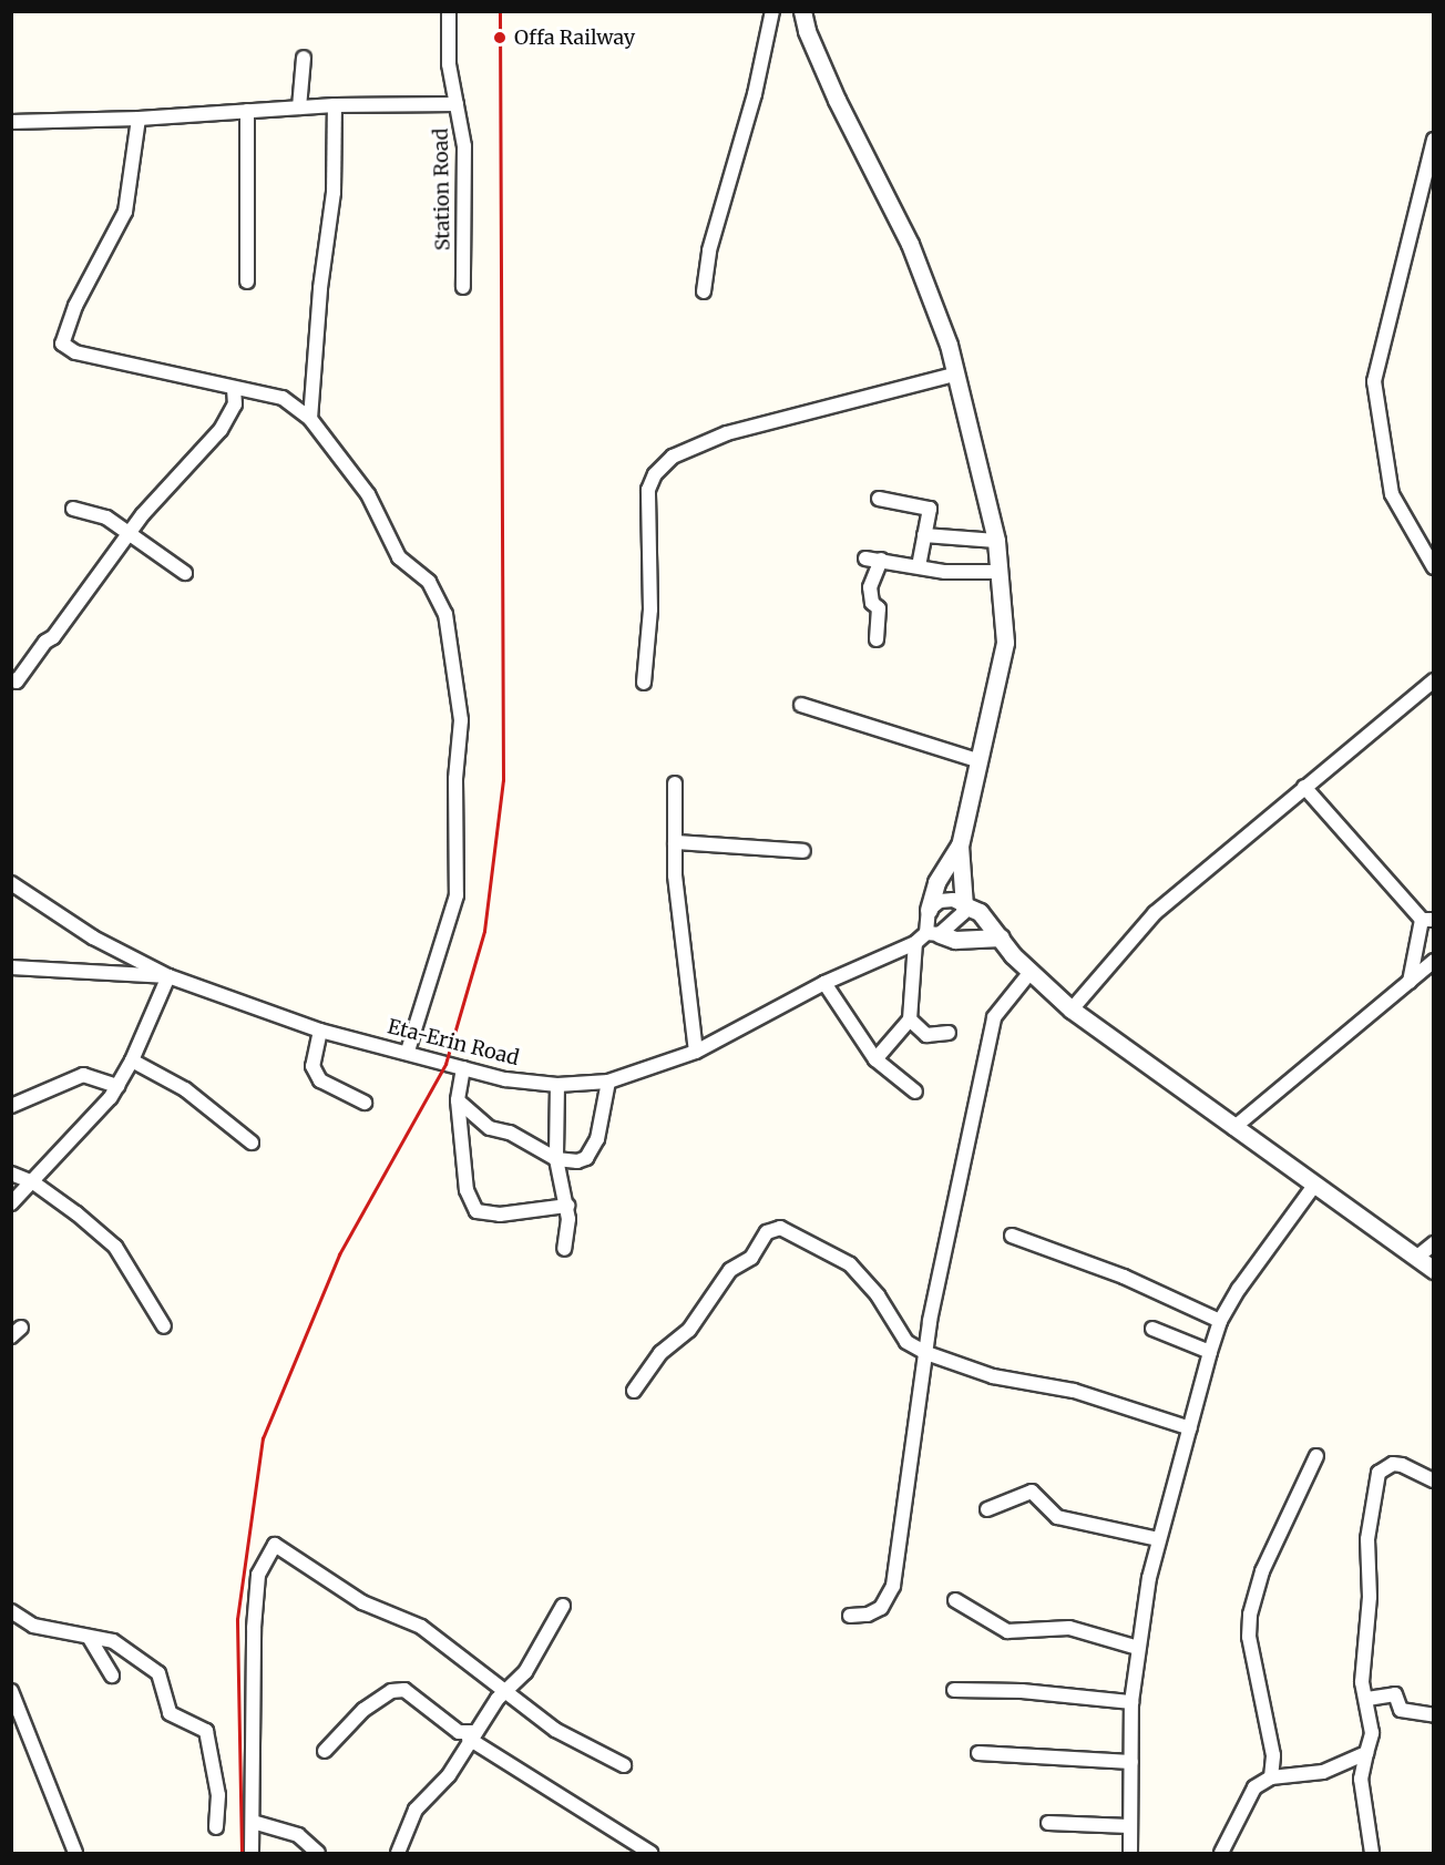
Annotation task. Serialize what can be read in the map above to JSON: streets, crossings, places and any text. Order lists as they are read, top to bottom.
{
  "streets": {
    "street": ["Station Road", "Eta-Erin Road"]
  },
  "places": ["Offa Railway"]
}
